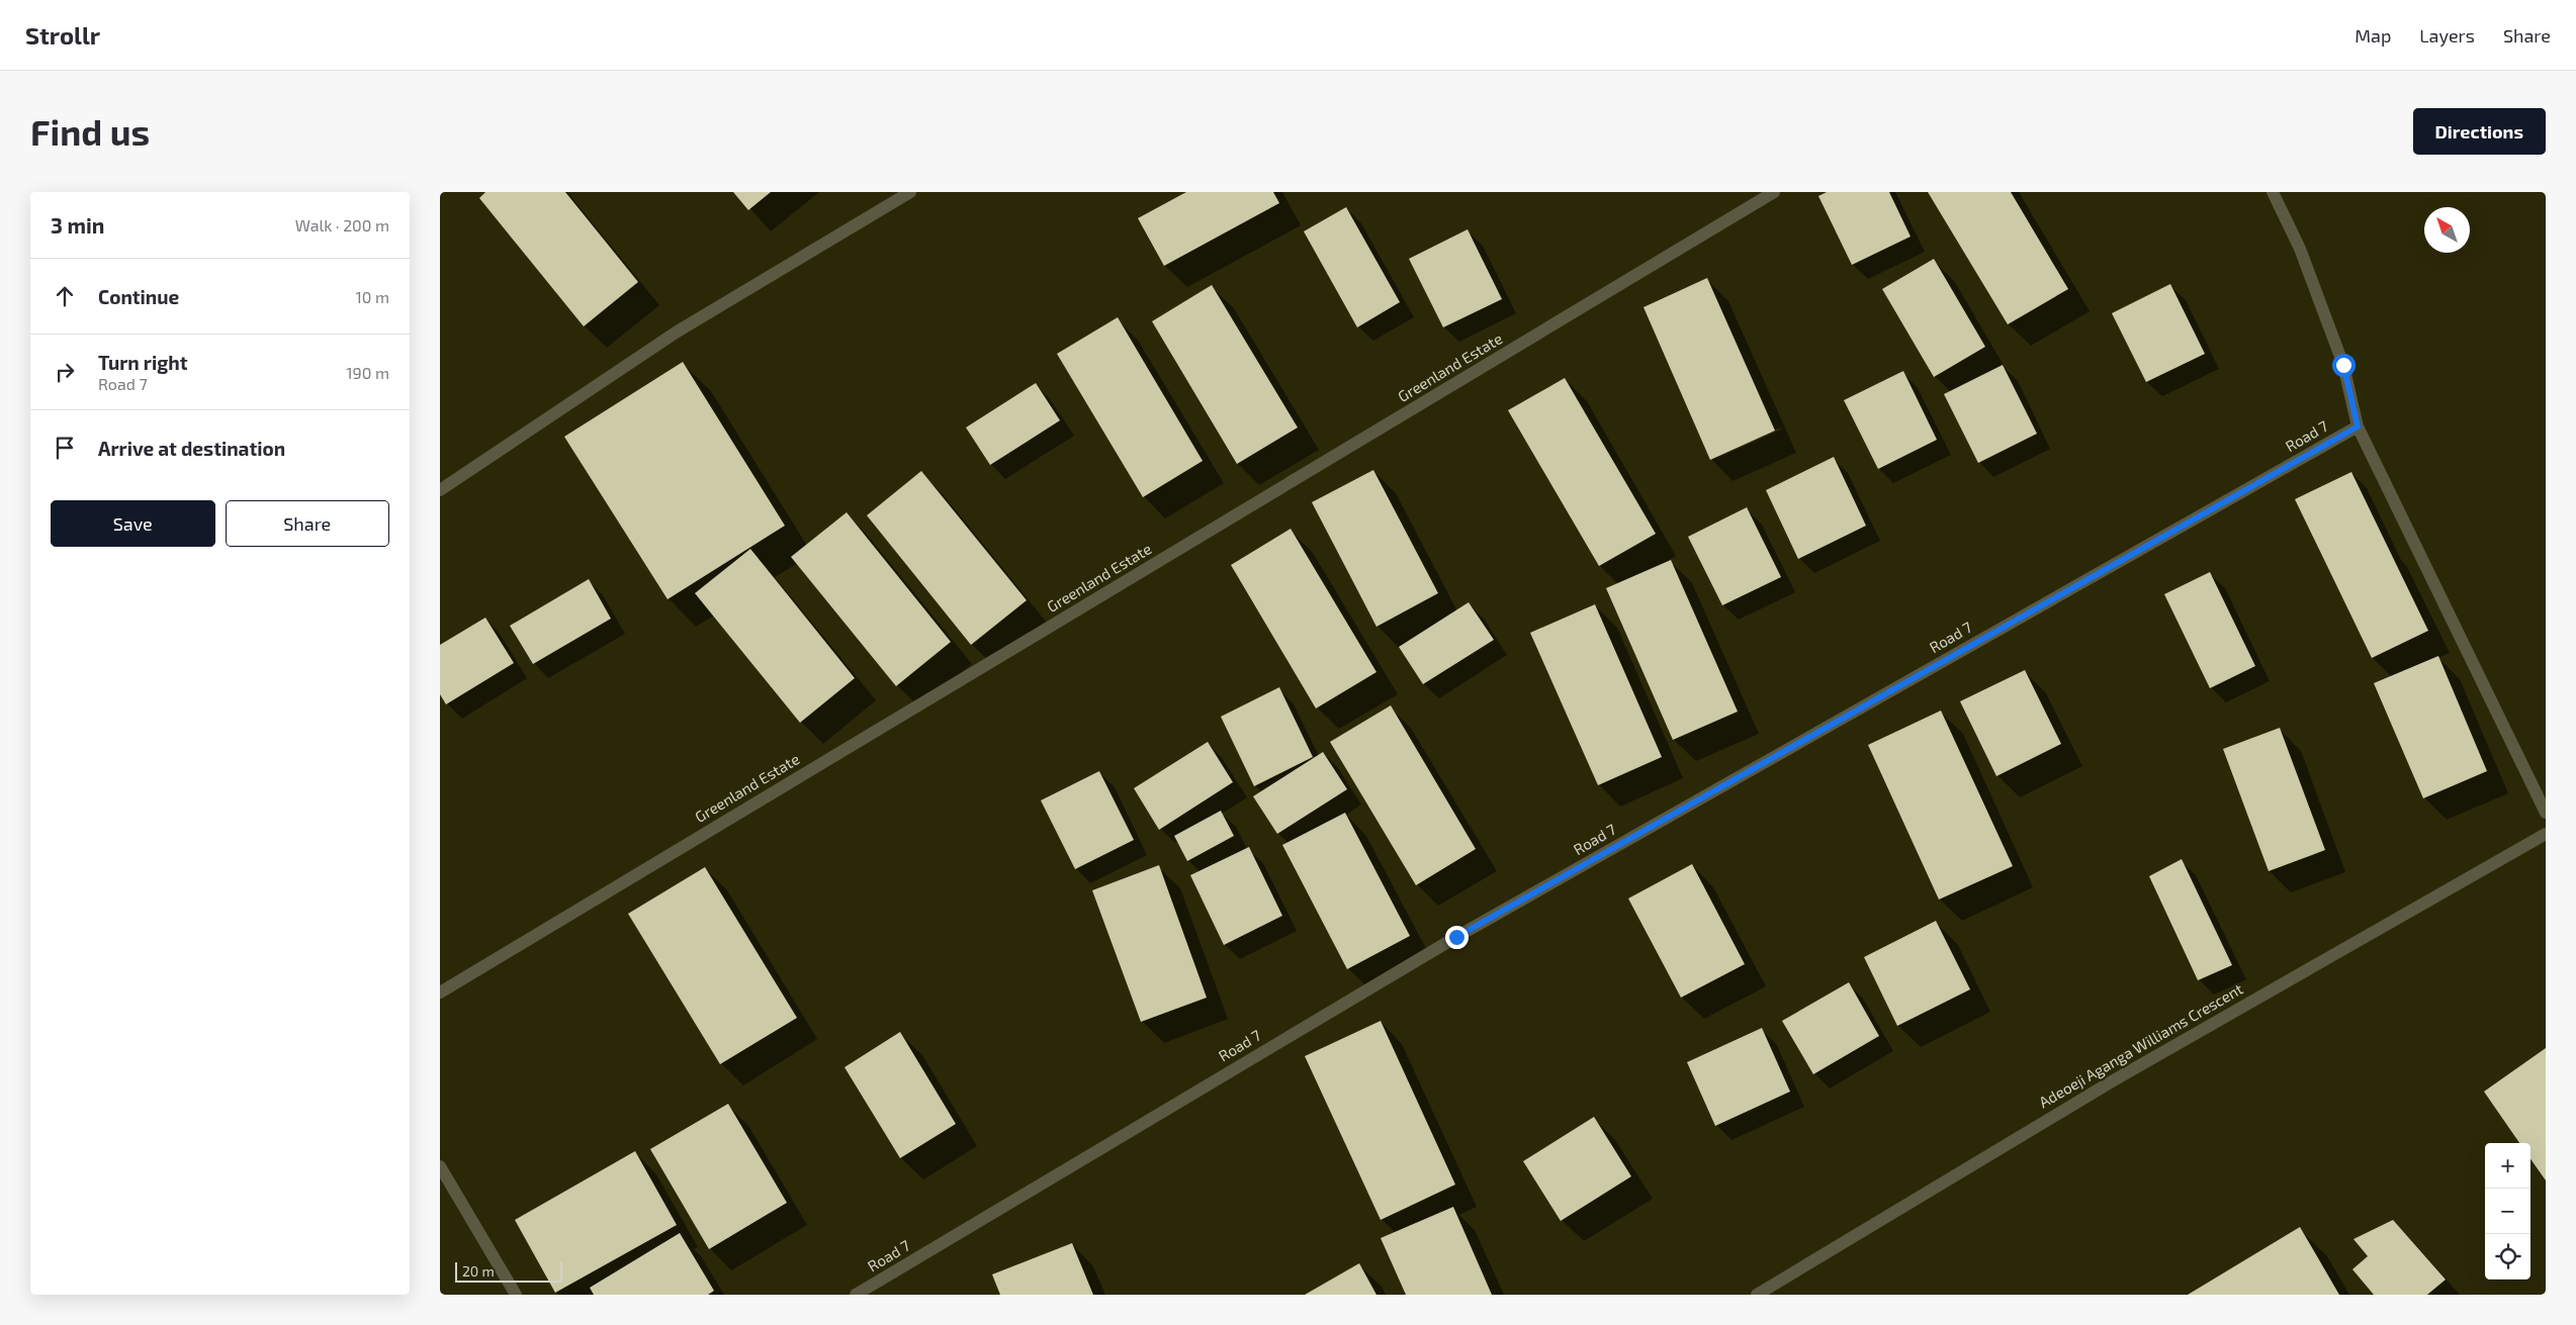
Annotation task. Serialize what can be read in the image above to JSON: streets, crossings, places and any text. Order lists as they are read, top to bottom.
{
  "streets": {
    "street": ["Greenland Estate", "Road 7", "Adeoeji Aganga Williams Crescent"]
  },
  "scale_bar": "20 m",
  "north": "top left",
  "page": {
    "header": "Strollr",
    "nav": ["Map", "Layers", "Share"],
    "buttons": [
      "Directions",
      ["Save", "Share"]
    ],
    "title": "Find us",
    "heading": ["3 min", "Walk · 200 m"],
    "list": [
      ["Continue", "10 m"],
      ["Turn right", "Road 7", "190 m"],
      "Arrive at destination"
    ],
    "map_buttons": ["+", "−"],
    "scale": "20 m"
  }
}
